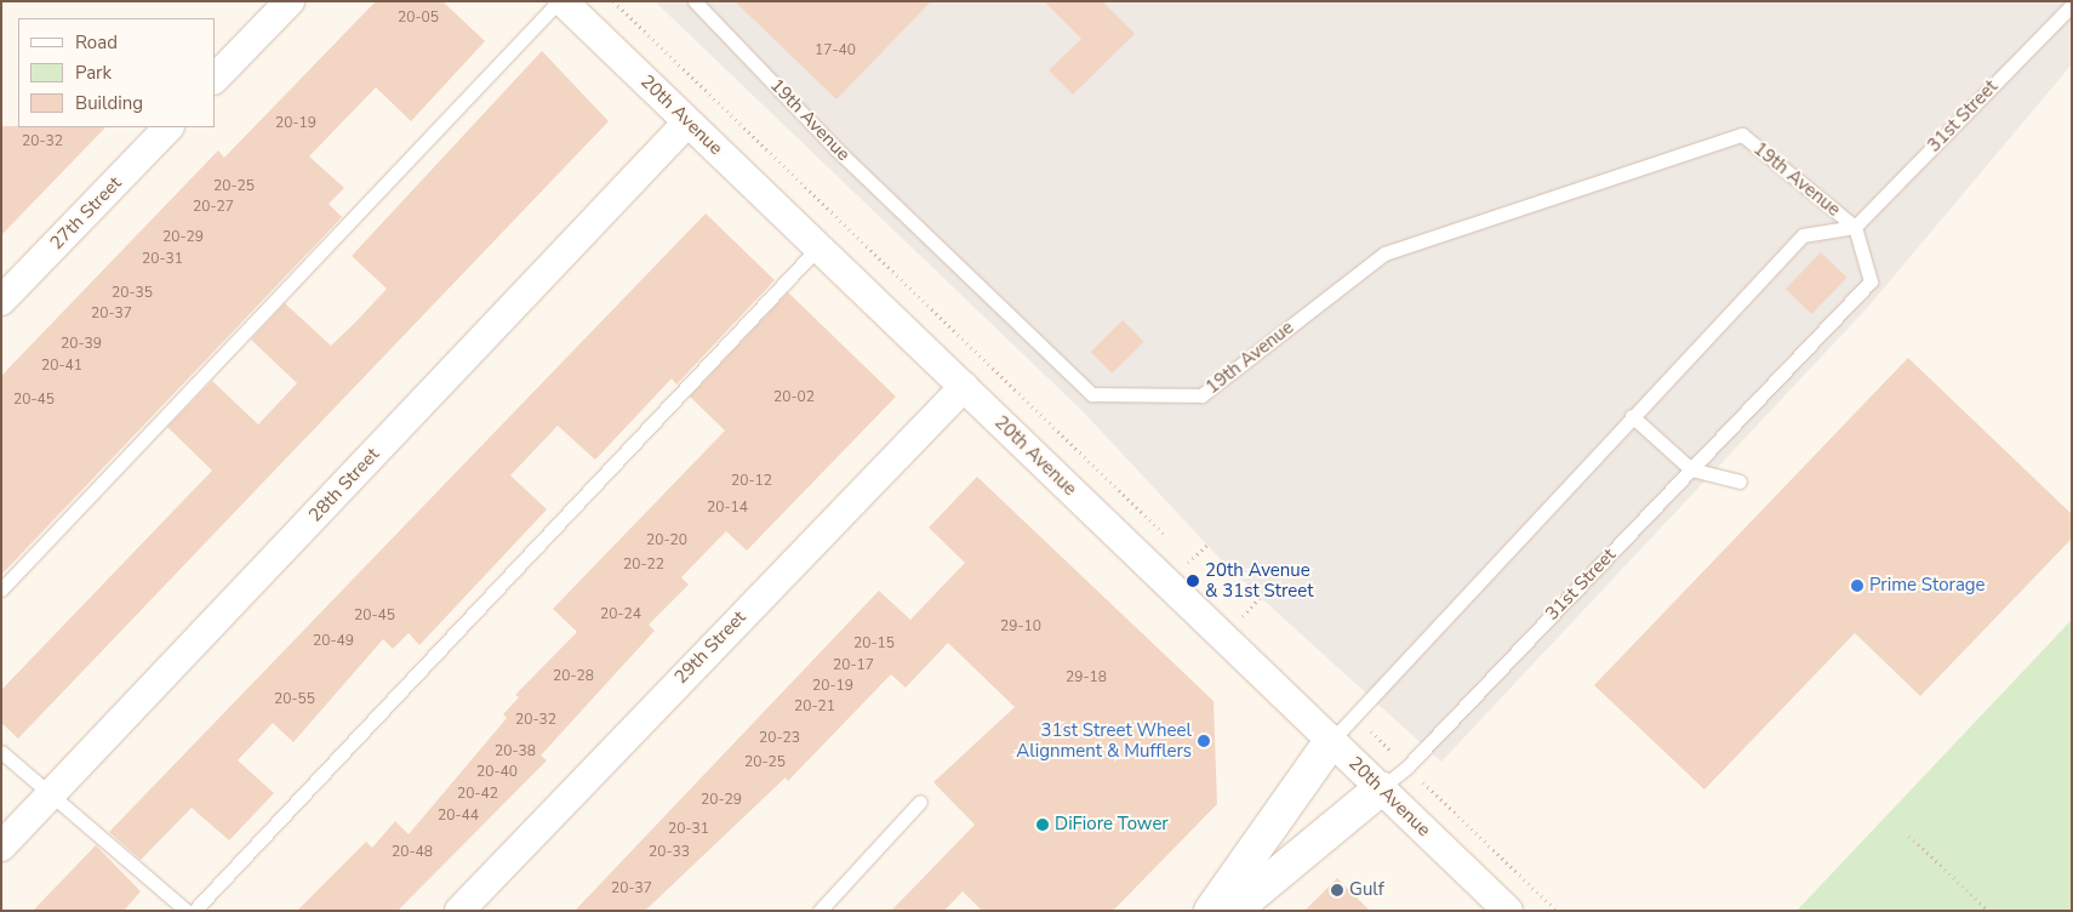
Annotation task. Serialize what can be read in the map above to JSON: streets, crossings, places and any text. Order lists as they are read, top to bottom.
{
  "streets": {
    "street": [
      "20th Avenue",
      "31st Street",
      "27th Street",
      "28th Street",
      "29th Street"
    ],
    "lane": ["19th Avenue"]
  },
  "crossings": [
    ["20th Avenue", "31st Street"],
    ["20th Avenue", "28th Street"],
    ["20th Avenue", "29th Street"],
    ["31st Street", "19th Avenue"]
  ],
  "places": [
    "20th Avenue & 31st Street",
    "Prime Storage",
    "31st Street Wheel Alignment & Mufflers",
    "DiFiore Tower",
    "Gulf"
  ],
  "house_numbers": [
    "20-05",
    "17-40",
    "20-19",
    "20-32",
    "20-25",
    "20-27",
    "20-29",
    "20-31",
    "20-35",
    "20-37",
    "20-39",
    "20-41",
    "20-02",
    "20-45",
    "20-12",
    "20-14",
    "20-20",
    "20-22",
    "20-24",
    "20-45",
    "29-10",
    "20-49",
    "20-15",
    "20-17",
    "20-28",
    "29-18",
    "20-19",
    "20-55",
    "20-21",
    "20-32",
    "20-23",
    "20-38",
    "20-25",
    "20-40",
    "20-42",
    "20-29",
    "20-44",
    "20-31",
    "20-48",
    "20-33",
    "20-37"
  ],
  "legend": ["Road", "Park", "Building"]
}
